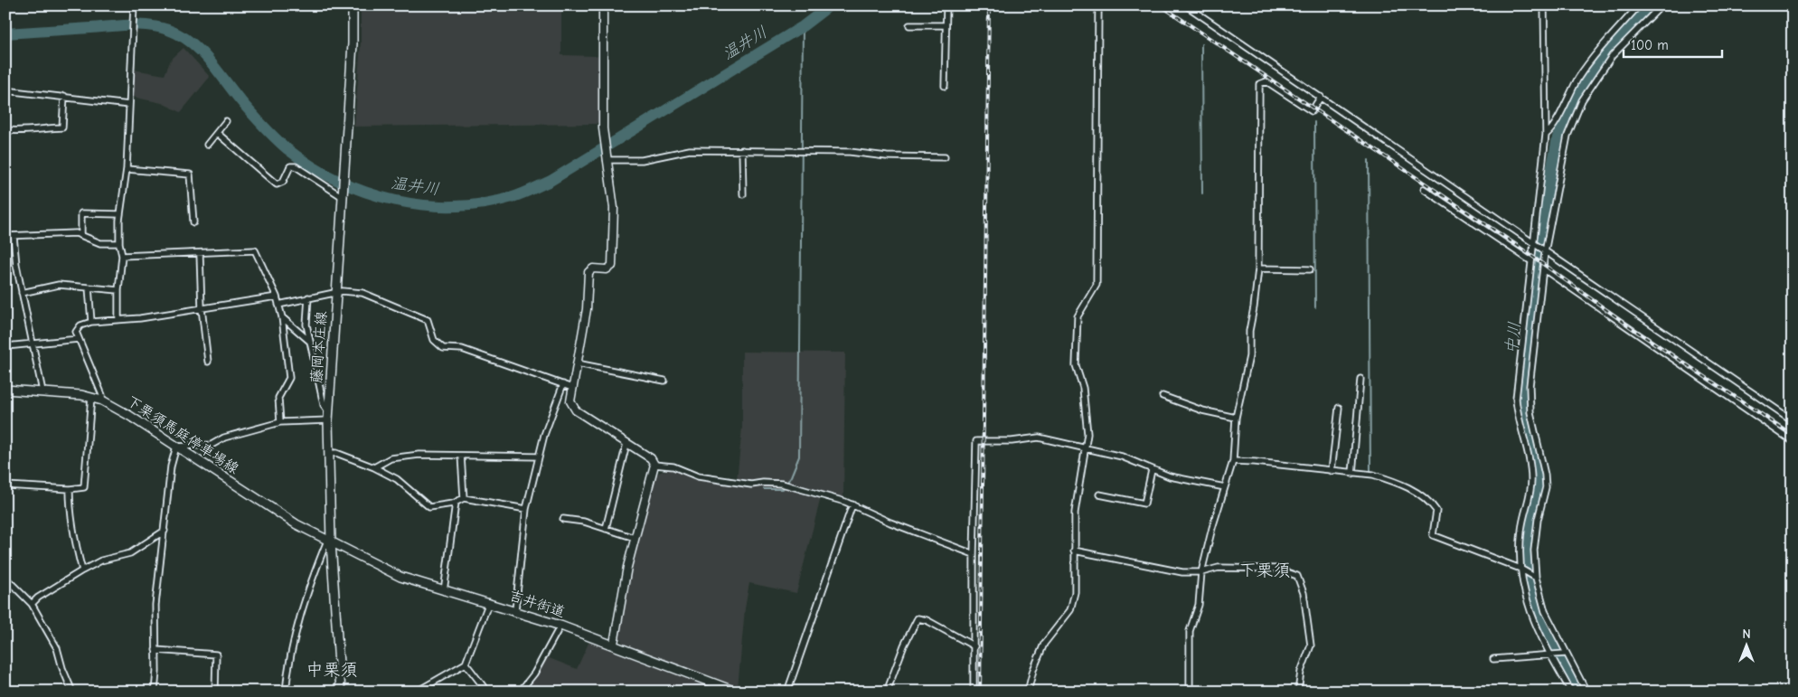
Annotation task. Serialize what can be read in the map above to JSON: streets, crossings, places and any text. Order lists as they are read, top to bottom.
{
  "streets": {
    "main road": ["藤岡本庄線", "下栗須馬庭停車場線", "吉井街道"]
  },
  "crossings": [
    ["藤岡本庄線", "下栗須馬庭停車場線"],
    ["藤岡本庄線", "吉井街道"],
    ["下栗須馬庭停車場線", "吉井街道"]
  ],
  "districts": ["下栗須", "中栗須"],
  "water": ["温井川", "中川"],
  "scale_bar": "100 m",
  "north": "top"
}
